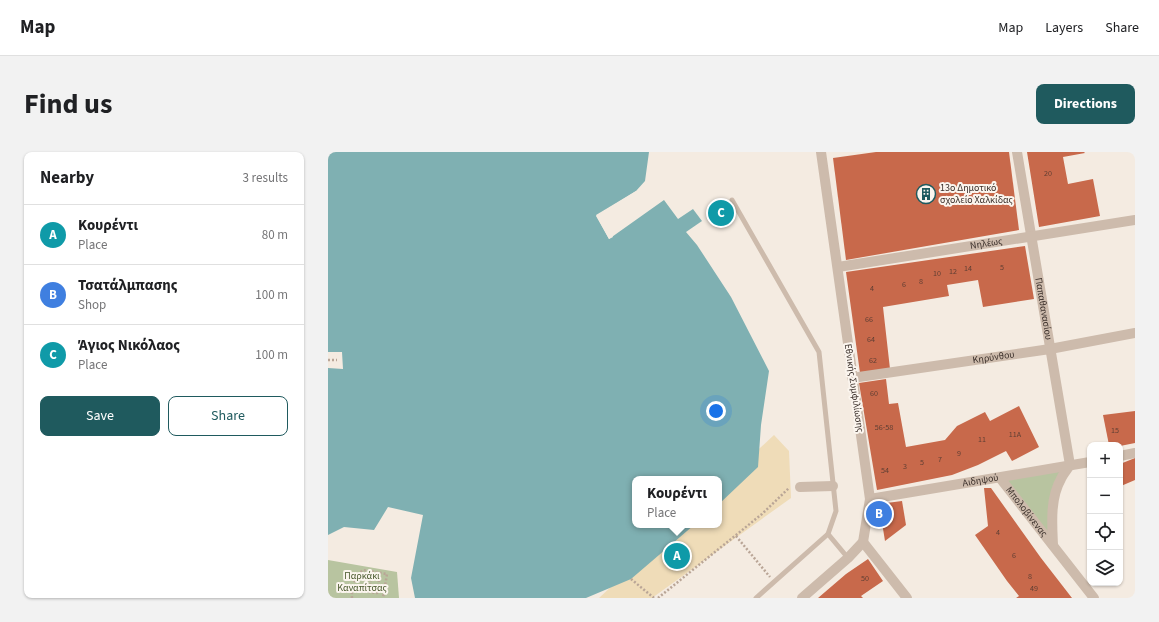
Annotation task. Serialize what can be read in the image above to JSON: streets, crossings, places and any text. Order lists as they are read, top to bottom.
{
  "streets": {
    "street": [
      "Νηλέως",
      "Παπαθανασίου",
      "Κηρύνθου",
      "Εθνικής Συμφιλίωσης",
      "Αιδηψού",
      "Μπολοβίνενας"
    ]
  },
  "crossings": [
    ["Νηλέως", "Παπαθανασίου"],
    ["Νηλέως", "Εθνικής Συμφιλίωσης"],
    ["Παπαθανασίου", "Κηρύνθου"],
    ["Παπαθανασίου", "Αιδηψού"],
    ["Παπαθανασίου", "Μπολοβίνενας"],
    ["Κηρύνθου", "Εθνικής Συμφιλίωσης"],
    ["Εθνικής Συμφιλίωσης", "Αιδηψού"],
    ["Αιδηψού", "Μπολοβίνενας"]
  ],
  "parks": ["Παρκάκι Καναπίτσας"],
  "places": {
    "building": ["13ο Δημοτικό σχολείο Χαλκίδας"]
  },
  "house_numbers": [
    "20",
    "5",
    "14",
    "12",
    "10",
    "8",
    "6",
    "4",
    "66",
    "64",
    "62",
    "60",
    "56-58",
    "15",
    "11Α",
    "11",
    "9",
    "7",
    "5",
    "3",
    "54",
    "4",
    "6",
    "8",
    "50",
    "49"
  ],
  "page": {
    "header": "Map",
    "nav": ["Map", "Layers", "Share"],
    "title": "Find us",
    "buttons": [
      "Directions",
      ["Save", "Share"]
    ],
    "heading": ["Nearby", "3 results"],
    "pins": ["C", "B", "A"],
    "list": [
      {
        "mark": "A",
        "name": "Κουρέντι",
        "note": "Place",
        "value": "80 m"
      },
      {
        "mark": "B",
        "name": "Τσατάλμπασης",
        "note": "Shop",
        "value": "100 m"
      },
      {
        "mark": "C",
        "name": "Άγιος Νικόλαος",
        "note": "Place",
        "value": "100 m"
      }
    ],
    "map_buttons": ["+", "−"],
    "popup": ["Κουρέντι", "Place"]
  }
}
